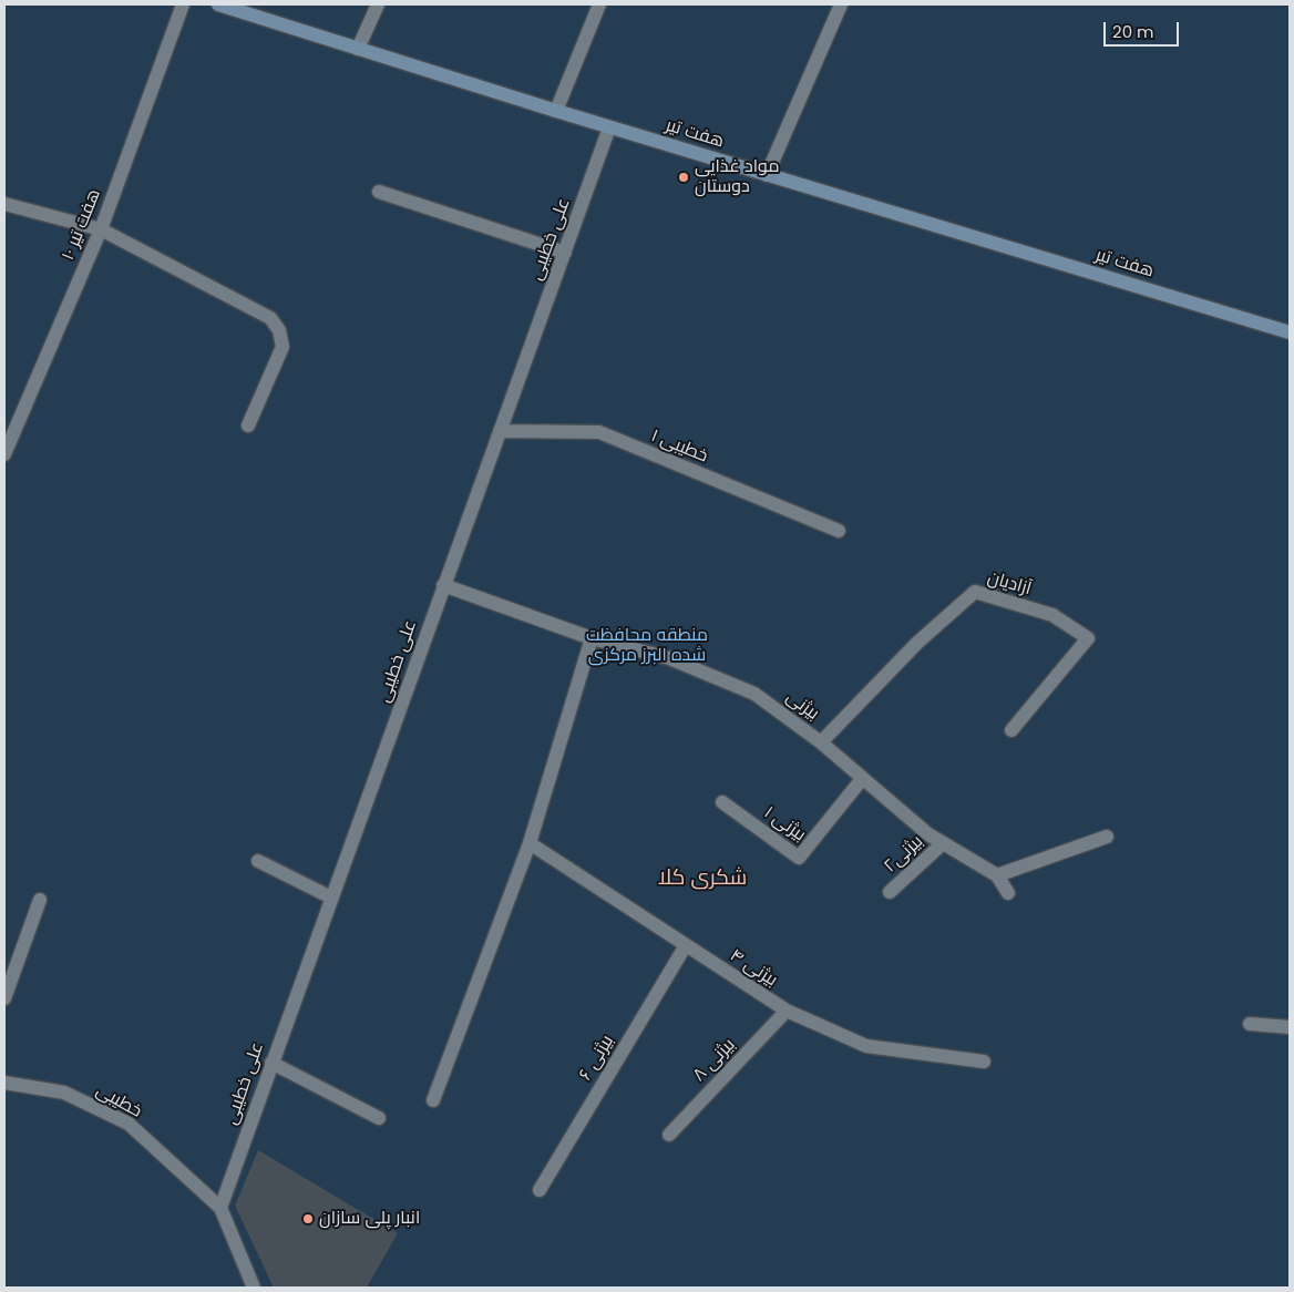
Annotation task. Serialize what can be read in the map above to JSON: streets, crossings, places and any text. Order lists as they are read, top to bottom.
{
  "streets": {
    "street": [
      "هفت تیر",
      "هفت تیر ۱۰",
      "علی خطیبی",
      "خطیبی ۱",
      "آزادیان",
      "بیژنی",
      "بیژنی ۱",
      "بیژنی۲",
      "بیژنی ۴",
      "بیژنی ۶",
      "بیژنی ۸",
      "خطیبی"
    ]
  },
  "crossings": [
    ["هفت تیر", "علی خطیبی"],
    ["علی خطیبی", "خطیبی ۱"],
    ["علی خطیبی", "بیژنی"],
    ["علی خطیبی", "خطیبی"],
    ["آزادیان", "بیژنی"],
    ["بیژنی", "بیژنی ۱"],
    ["بیژنی", "بیژنی۲"],
    ["بیژنی ۴", "بیژنی ۶"],
    ["بیژنی ۴", "بیژنی ۸"]
  ],
  "districts": ["شکری کلا"],
  "parks": ["منطقه محافظت شده البرز مرکزی"],
  "places": ["مواد غذایی دوستان", "انبار پلی سازان"],
  "scale_bar": "20 m"
}
